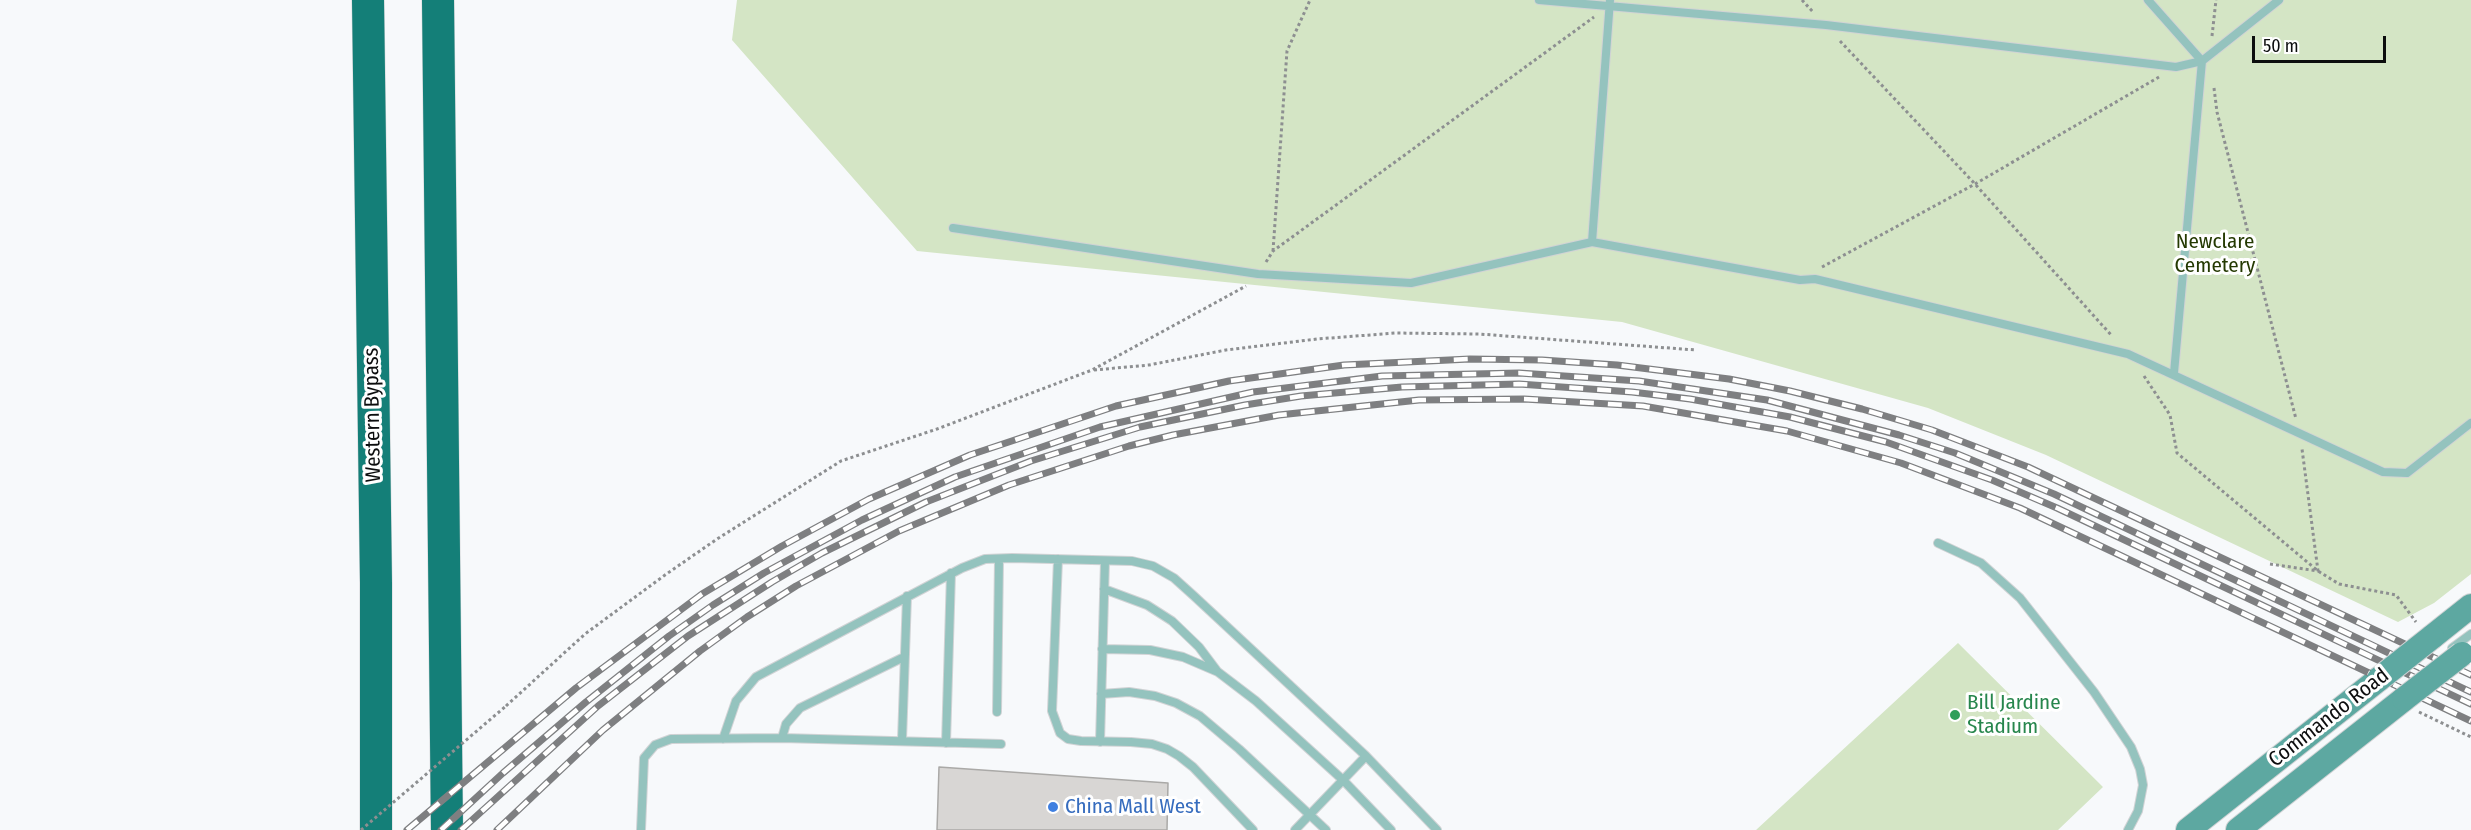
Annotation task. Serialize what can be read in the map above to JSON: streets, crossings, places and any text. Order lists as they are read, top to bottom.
{
  "streets": {
    "highway": ["Western Bypass"],
    "main road": ["Commando Road"]
  },
  "parks": ["Newclare Cemetery"],
  "places": ["Bill Jardine Stadium", "China Mall West"],
  "scale_bar": "50 m"
}
